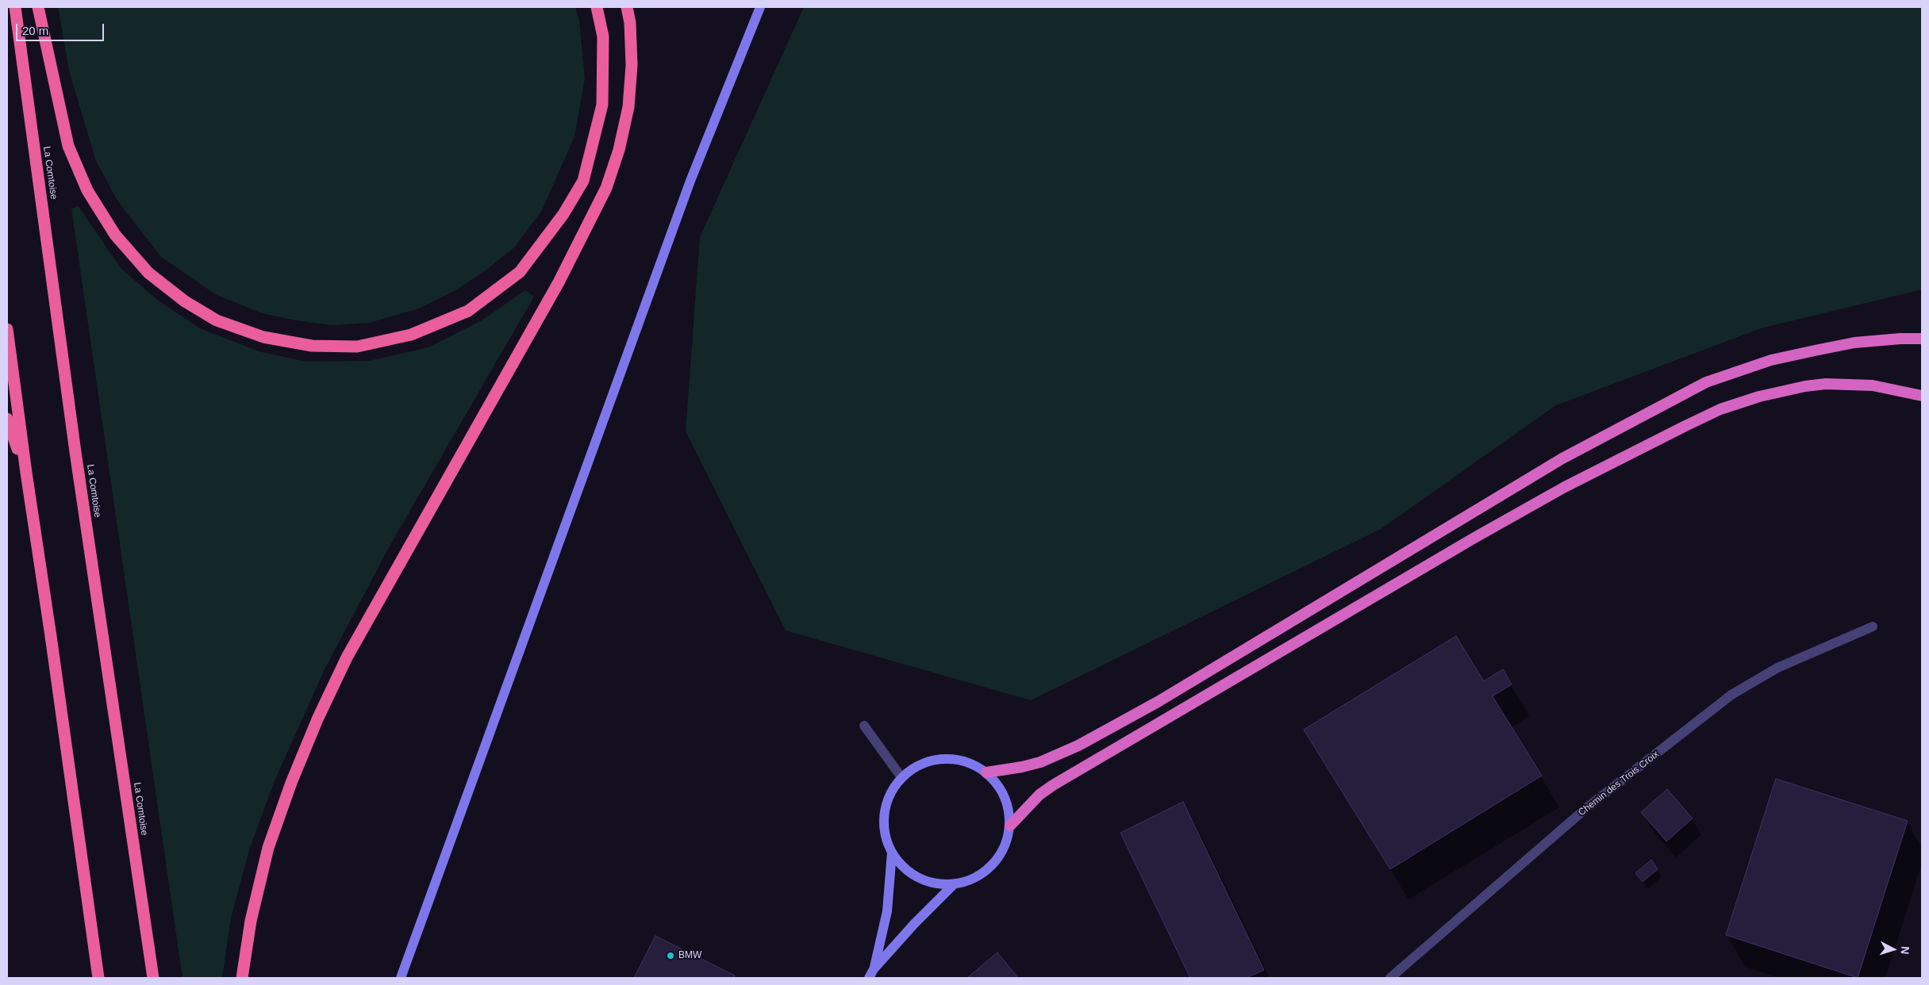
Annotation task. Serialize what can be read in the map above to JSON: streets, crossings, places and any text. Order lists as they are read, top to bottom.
{
  "streets": {
    "highway": ["La Comtoise"],
    "street": ["Chemin des Trois Croix"]
  },
  "places": ["BMW"],
  "scale_bar": "20 m",
  "north": "right"
}
